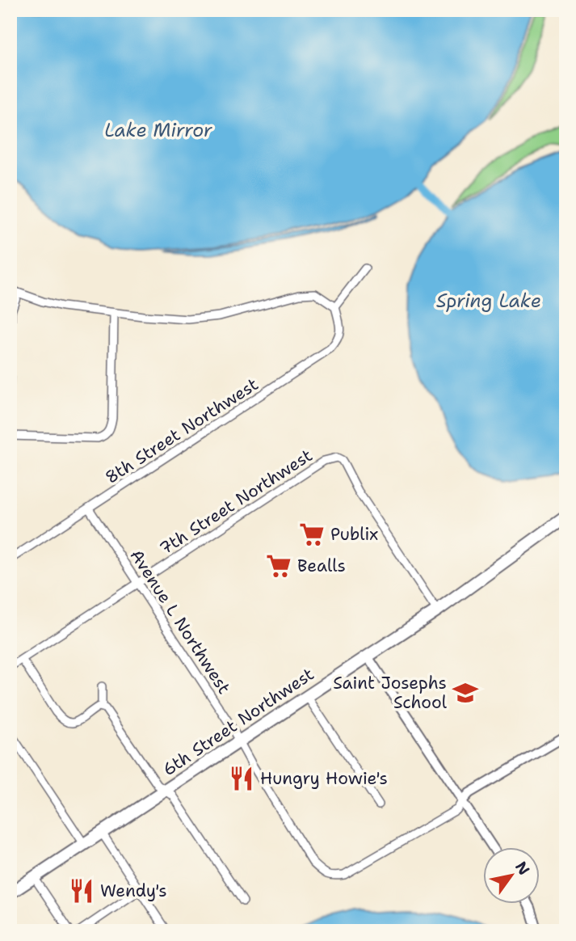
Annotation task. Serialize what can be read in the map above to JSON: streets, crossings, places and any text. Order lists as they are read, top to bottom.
{
  "streets": {
    "highway": ["6th Street Northwest"],
    "street": ["8th Street Northwest", "7th Street Northwest", "Avenue L Northwest"]
  },
  "crossings": [
    ["8th Street Northwest", "Avenue L Northwest"],
    ["7th Street Northwest", "Avenue L Northwest"],
    ["7th Street Northwest", "6th Street Northwest"],
    ["Avenue L Northwest", "6th Street Northwest"]
  ],
  "water": ["Lake Mirror", "Spring Lake"],
  "places": {
    "supermarket": ["Publix", "Bealls"],
    "school or university": ["Saint Josephs School"],
    "restaurant": ["Hungry Howie's", "Wendy's"]
  },
  "north": "top right"
}
